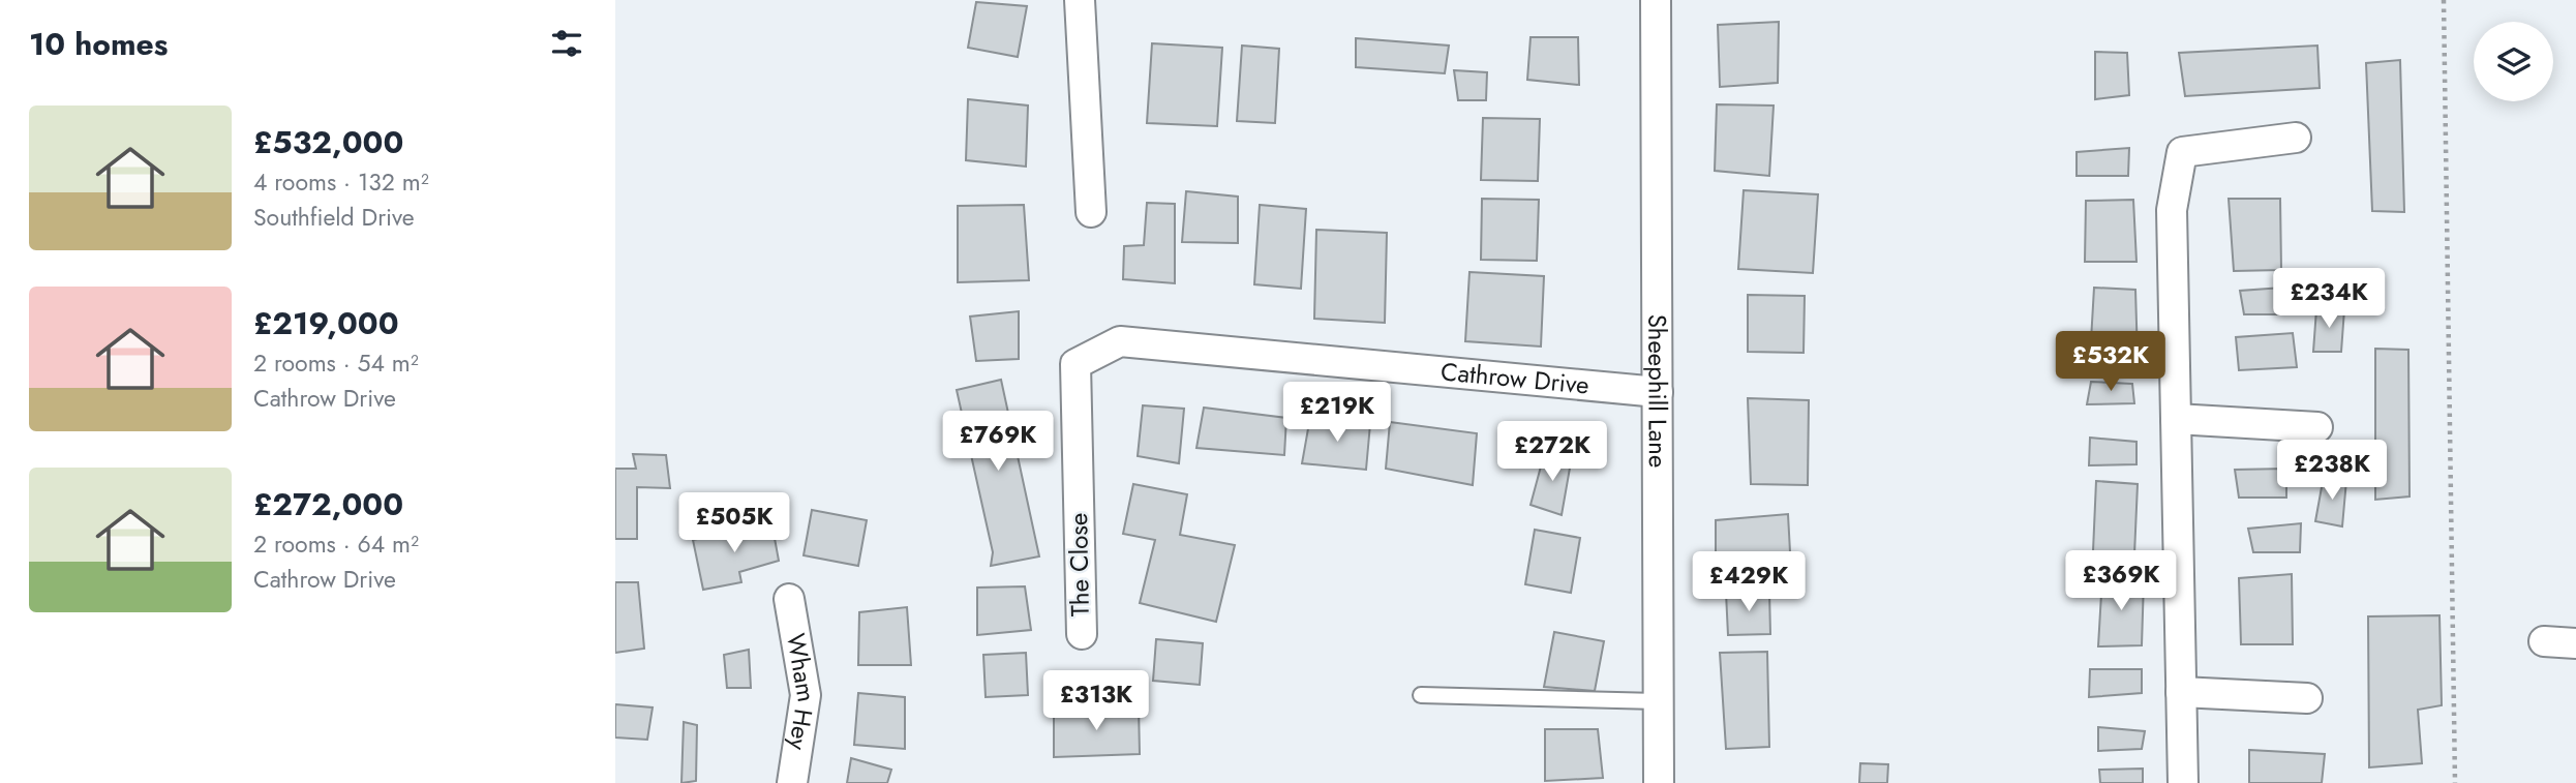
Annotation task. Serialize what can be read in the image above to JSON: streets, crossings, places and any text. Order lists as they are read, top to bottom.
{
  "streets": {
    "street": [
      "Cathrow Drive",
      "Sheephill Lane",
      "The Close",
      "Wham Hey"
    ]
  },
  "crossings": [
    ["Cathrow Drive", "Sheephill Lane"],
    ["Cathrow Drive", "The Close"]
  ],
  "page": {
    "heading": "10 homes",
    "list": [
      {
        "name": "£532,000",
        "note": "4 rooms · 132 m² · Southfield Drive"
      },
      {
        "name": "£219,000",
        "note": "2 rooms · 54 m² · Cathrow Drive"
      },
      {
        "name": "£272,000",
        "note": "2 rooms · 64 m² · Cathrow Drive"
      }
    ],
    "price": [
      "£234K",
      "£532K",
      "£219K",
      "£769K",
      "£272K",
      "£238K",
      "£505K",
      "£369K",
      "£429K",
      "£313K"
    ]
  }
}
